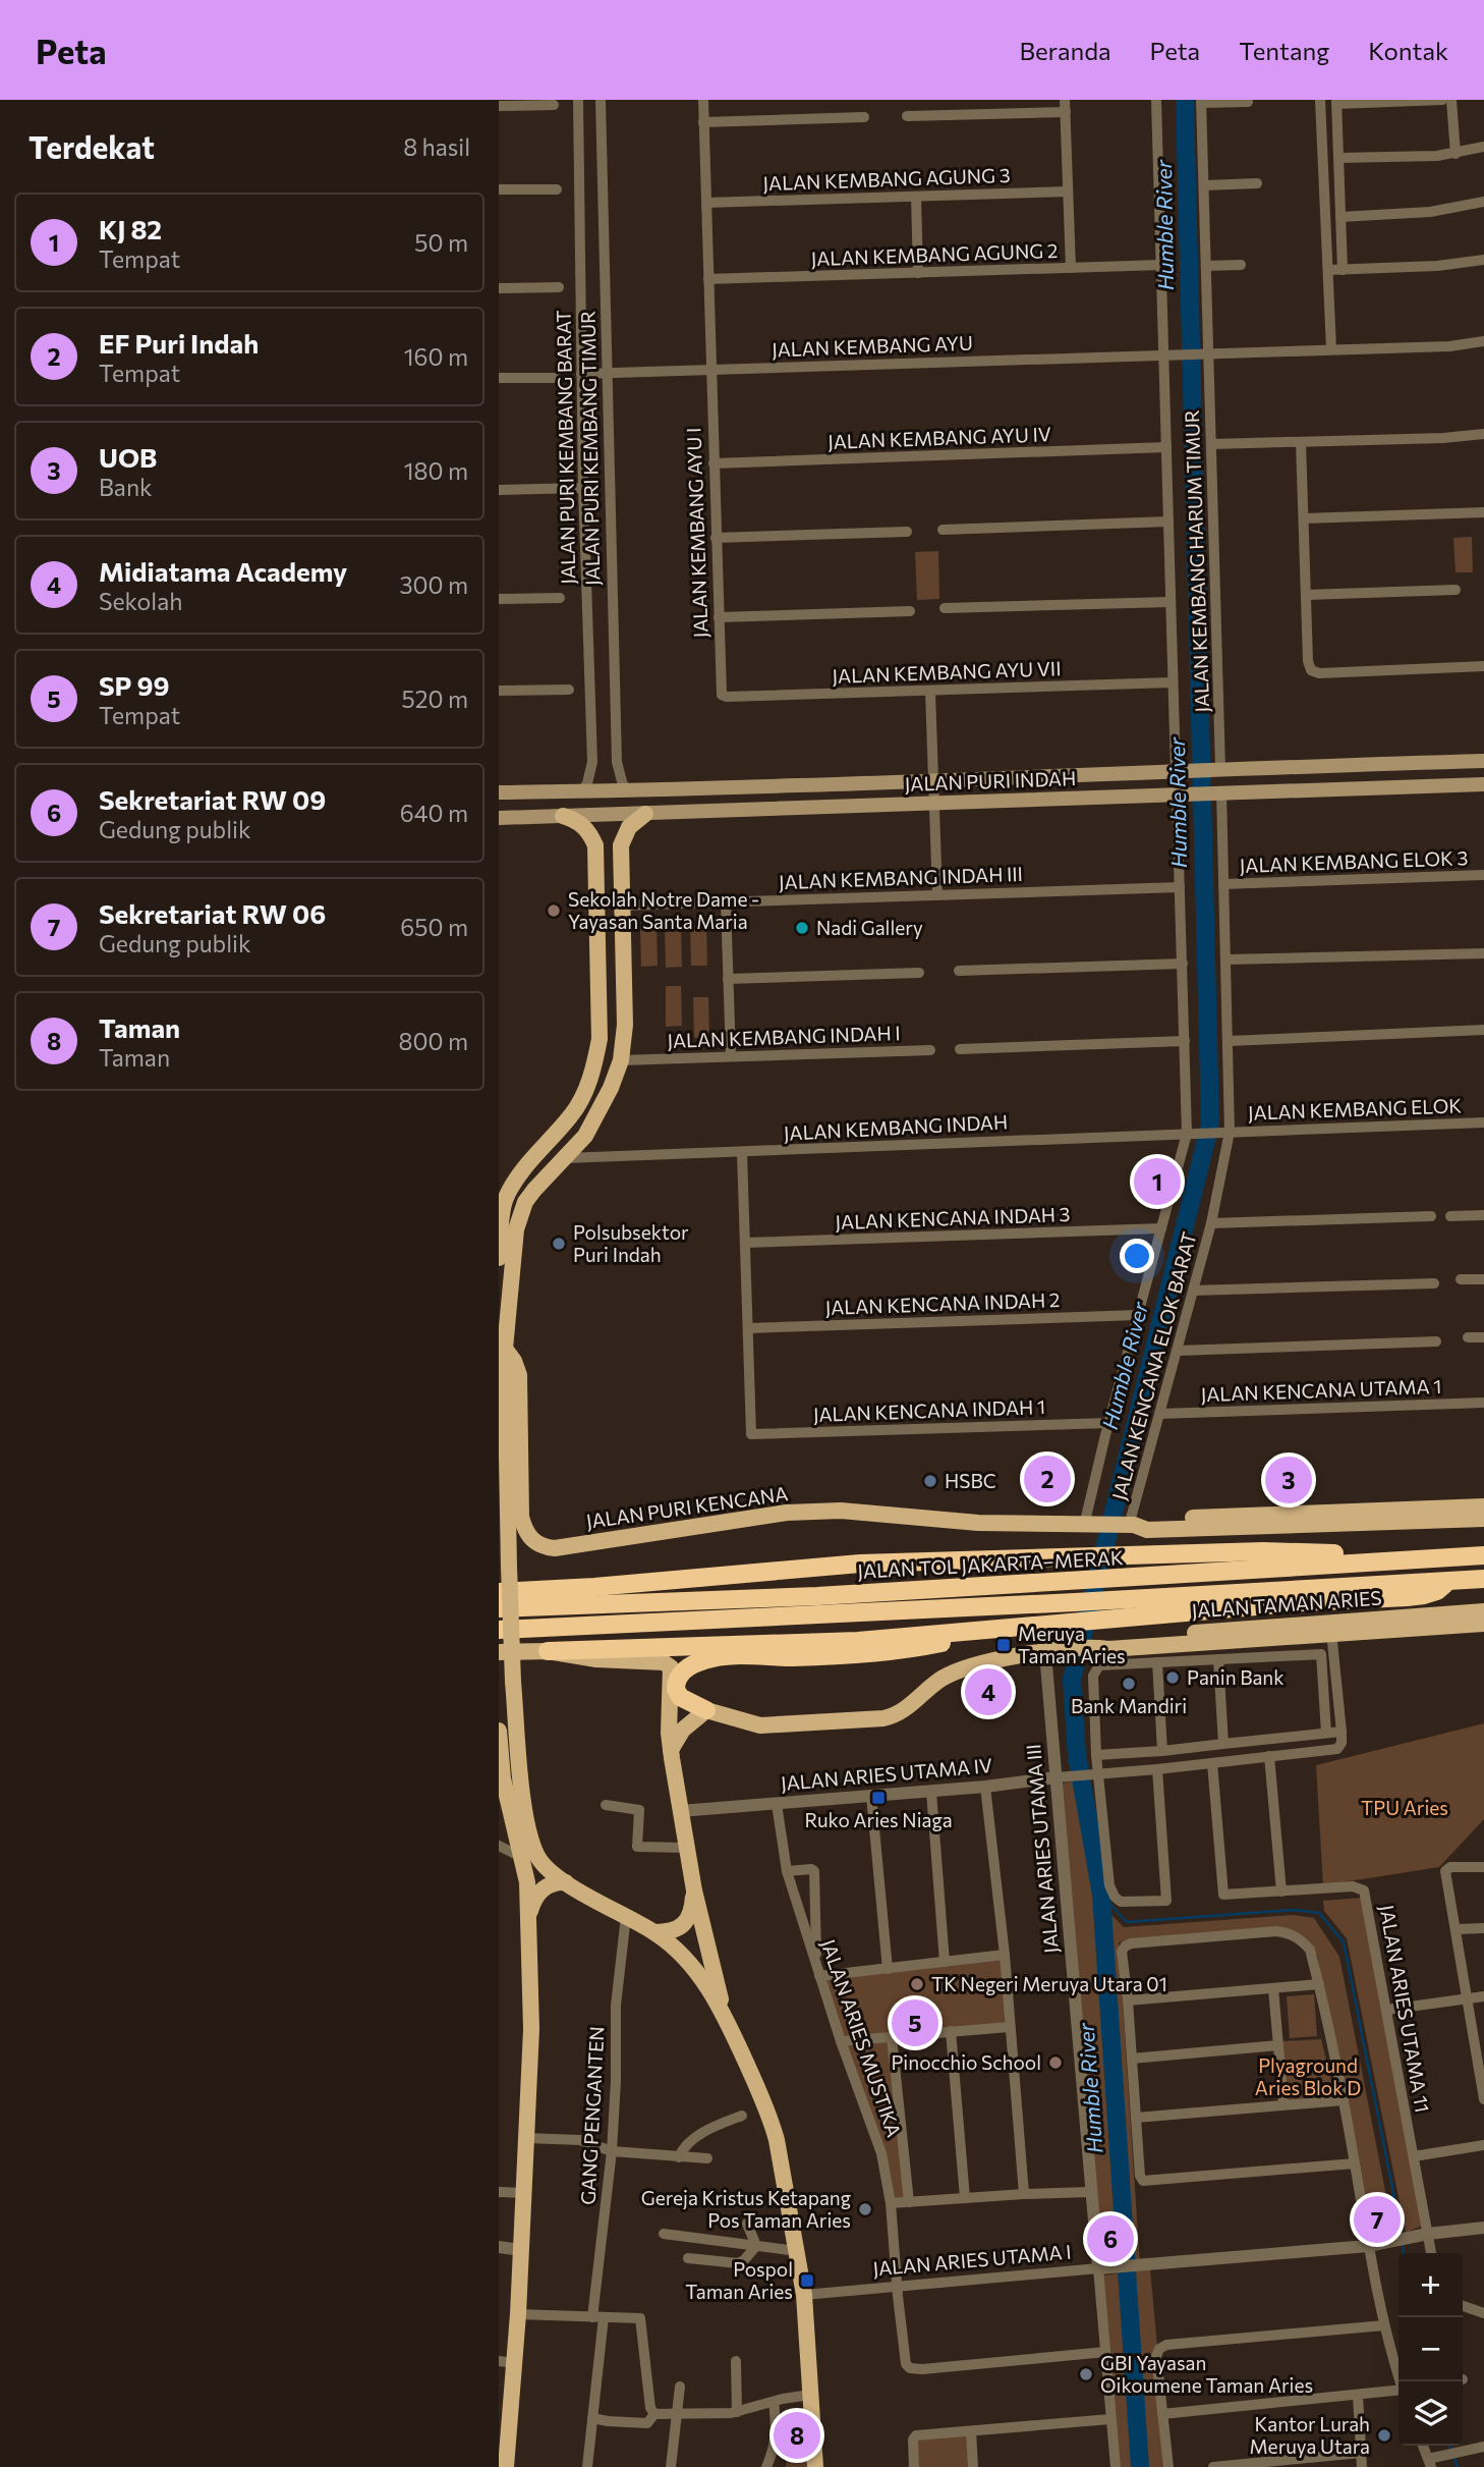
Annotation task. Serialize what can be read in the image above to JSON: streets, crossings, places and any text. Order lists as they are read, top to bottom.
{
  "streets": {
    "highway": ["JALAN TOL JAKARTA–MERAK"],
    "main road": ["JALAN PURI INDAH", "JALAN PURI KENCANA", "JALAN TAMAN ARIES"],
    "street": [
      "JALAN KEMBANG AGUNG 3",
      "JALAN KEMBANG AGUNG 2",
      "JALAN KEMBANG AYU",
      "JALAN KEMBANG AYU IV",
      "JALAN PURI KEMBANG BARAT",
      "JALAN PURI KEMBANG TIMUR",
      "JALAN KEMBANG AYU I",
      "JALAN KEMBANG HARUM TIMUR",
      "JALAN KEMBANG AYU VII",
      "JALAN KEMBANG ELOK 3",
      "JALAN KEMBANG INDAH III",
      "JALAN KEMBANG INDAH I",
      "JALAN KEMBANG ELOK",
      "JALAN KEMBANG INDAH",
      "JALAN KENCANA INDAH 3",
      "JALAN KENCANA INDAH 2",
      "JALAN KENCANA ELOK BARAT",
      "JALAN KENCANA UTAMA 1",
      "JALAN KENCANA INDAH 1",
      "JALAN ARIES UTAMA IV",
      "JALAN ARIES UTAMA III",
      "JALAN ARIES UTAMA 11",
      "JALAN ARIES MUSTIKA",
      "GANG PENGANTEN",
      "JALAN ARIES UTAMA I"
    ]
  },
  "crossings": [
    ["JALAN KEMBANG AGUNG 3", "JALAN KEMBANG AYU I"],
    ["JALAN KEMBANG AGUNG 2", "JALAN KEMBANG AYU I"],
    ["JALAN KEMBANG AYU", "JALAN PURI KEMBANG BARAT"],
    ["JALAN KEMBANG AYU", "JALAN PURI KEMBANG TIMUR"],
    ["JALAN KEMBANG AYU", "JALAN KEMBANG AYU I"],
    ["JALAN KEMBANG AYU", "JALAN KEMBANG HARUM TIMUR"],
    ["JALAN KEMBANG AYU IV", "JALAN KEMBANG AYU I"],
    ["JALAN PURI KEMBANG BARAT", "JALAN PURI INDAH"],
    ["JALAN PURI KEMBANG TIMUR", "JALAN PURI INDAH"],
    ["JALAN KEMBANG AYU I", "JALAN KEMBANG AYU VII"],
    ["JALAN KEMBANG HARUM TIMUR", "JALAN PURI INDAH"],
    ["JALAN PURI INDAH", "JALAN KENCANA ELOK BARAT"],
    ["JALAN KEMBANG ELOK 3", "JALAN KENCANA ELOK BARAT"],
    ["JALAN KEMBANG ELOK", "JALAN KEMBANG INDAH"],
    ["JALAN KEMBANG ELOK", "JALAN KENCANA ELOK BARAT"],
    ["JALAN KEMBANG INDAH", "JALAN KENCANA ELOK BARAT"],
    ["JALAN KENCANA INDAH 2", "JALAN KENCANA INDAH 1"],
    ["JALAN KENCANA ELOK BARAT", "JALAN KENCANA UTAMA 1"],
    ["JALAN KENCANA ELOK BARAT", "JALAN PURI KENCANA"],
    ["JALAN TAMAN ARIES", "JALAN ARIES UTAMA III"],
    ["JALAN ARIES UTAMA IV", "JALAN ARIES UTAMA III"],
    ["JALAN ARIES UTAMA IV", "JALAN ARIES UTAMA 11"],
    ["JALAN ARIES UTAMA IV", "JALAN ARIES MUSTIKA"],
    ["JALAN ARIES UTAMA III", "JALAN ARIES MUSTIKA"],
    ["JALAN ARIES UTAMA III", "JALAN ARIES UTAMA I"],
    ["JALAN ARIES UTAMA 11", "JALAN ARIES UTAMA I"],
    ["JALAN ARIES MUSTIKA", "JALAN ARIES UTAMA I"]
  ],
  "water": ["Humble River"],
  "parks": ["TPU Aries", "Plyaground Aries Blok D"],
  "places": {
    "other": [
      "Sekolah Notre Dame - Yayasan Santa Maria",
      "Nadi Gallery",
      "Polsubsektor Puri Indah",
      "HSBC",
      "Panin Bank",
      "Bank Mandiri",
      "TK Negeri Meruya Utara 01",
      "Pinocchio School",
      "Gereja Kristus Ketapang Pos Taman Aries",
      "GBI Yayasan Oikoumene Taman Aries",
      "Kantor Lurah Meruya Utara"
    ],
    "transit": ["Meruya Taman Aries", "Ruko Aries Niaga", "Pospol Taman Aries"]
  },
  "page": {
    "header": "Peta",
    "nav": [
      "Beranda",
      "Peta",
      "Tentang",
      "Kontak"
    ],
    "heading": ["Terdekat", "8 hasil"],
    "list": [
      {
        "mark": "1",
        "name": "KJ 82",
        "note": "Tempat",
        "value": "50 m"
      },
      {
        "mark": "2",
        "name": "EF Puri Indah",
        "note": "Tempat",
        "value": "160 m"
      },
      {
        "mark": "3",
        "name": "UOB",
        "note": "Bank",
        "value": "180 m"
      },
      {
        "mark": "4",
        "name": "Midiatama Academy",
        "note": "Sekolah",
        "value": "300 m"
      },
      {
        "mark": "5",
        "name": "SP 99",
        "note": "Tempat",
        "value": "520 m"
      },
      {
        "mark": "6",
        "name": "Sekretariat RW 09",
        "note": "Gedung publik",
        "value": "640 m"
      },
      {
        "mark": "7",
        "name": "Sekretariat RW 06",
        "note": "Gedung publik",
        "value": "650 m"
      },
      {
        "mark": "8",
        "name": "Taman",
        "note": "Taman",
        "value": "800 m"
      }
    ],
    "pins": [
      "1",
      "2",
      "3",
      "4",
      "5",
      "7",
      "6",
      "8"
    ],
    "map_buttons": ["+", "−"]
  }
}
